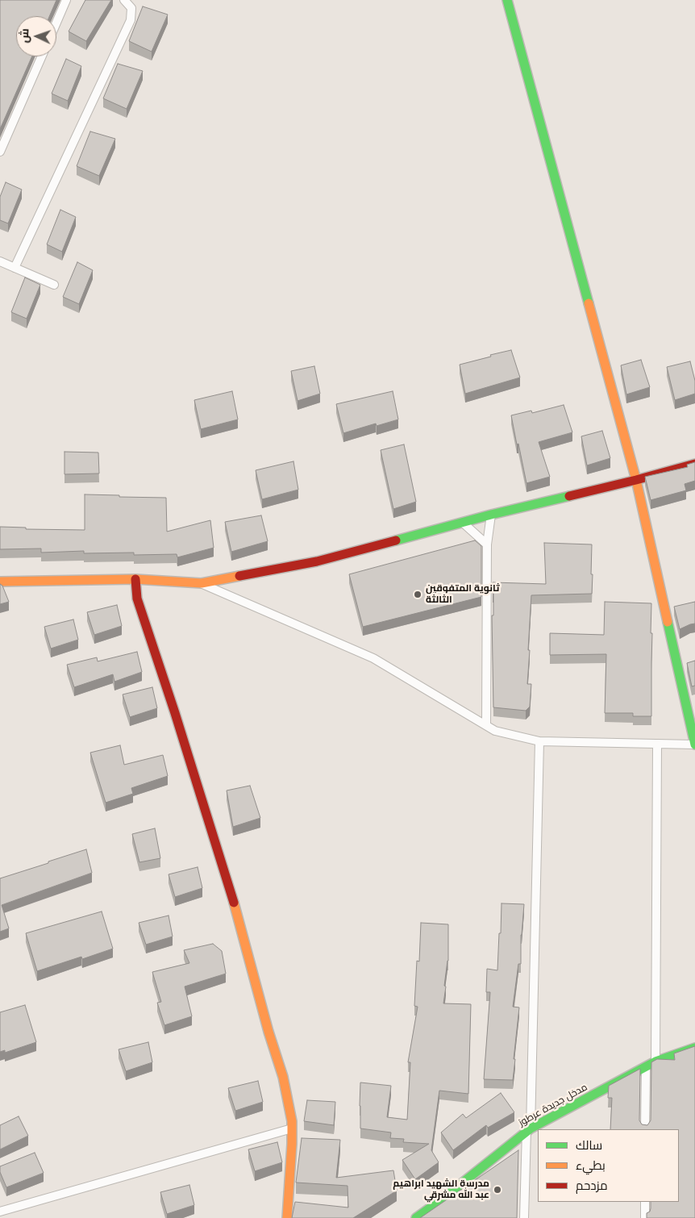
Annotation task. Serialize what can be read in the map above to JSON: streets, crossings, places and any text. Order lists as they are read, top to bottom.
{
  "streets": {
    "street": ["مدخل جديدة عرطوز"]
  },
  "places": ["ثانوية المتفوقين الثالثة", "مدرسة الشهيد ابراهيم عبد الله مشرقي"],
  "legend": ["سالك", "بطيء", "مزدحم"],
  "north": "left"
}
